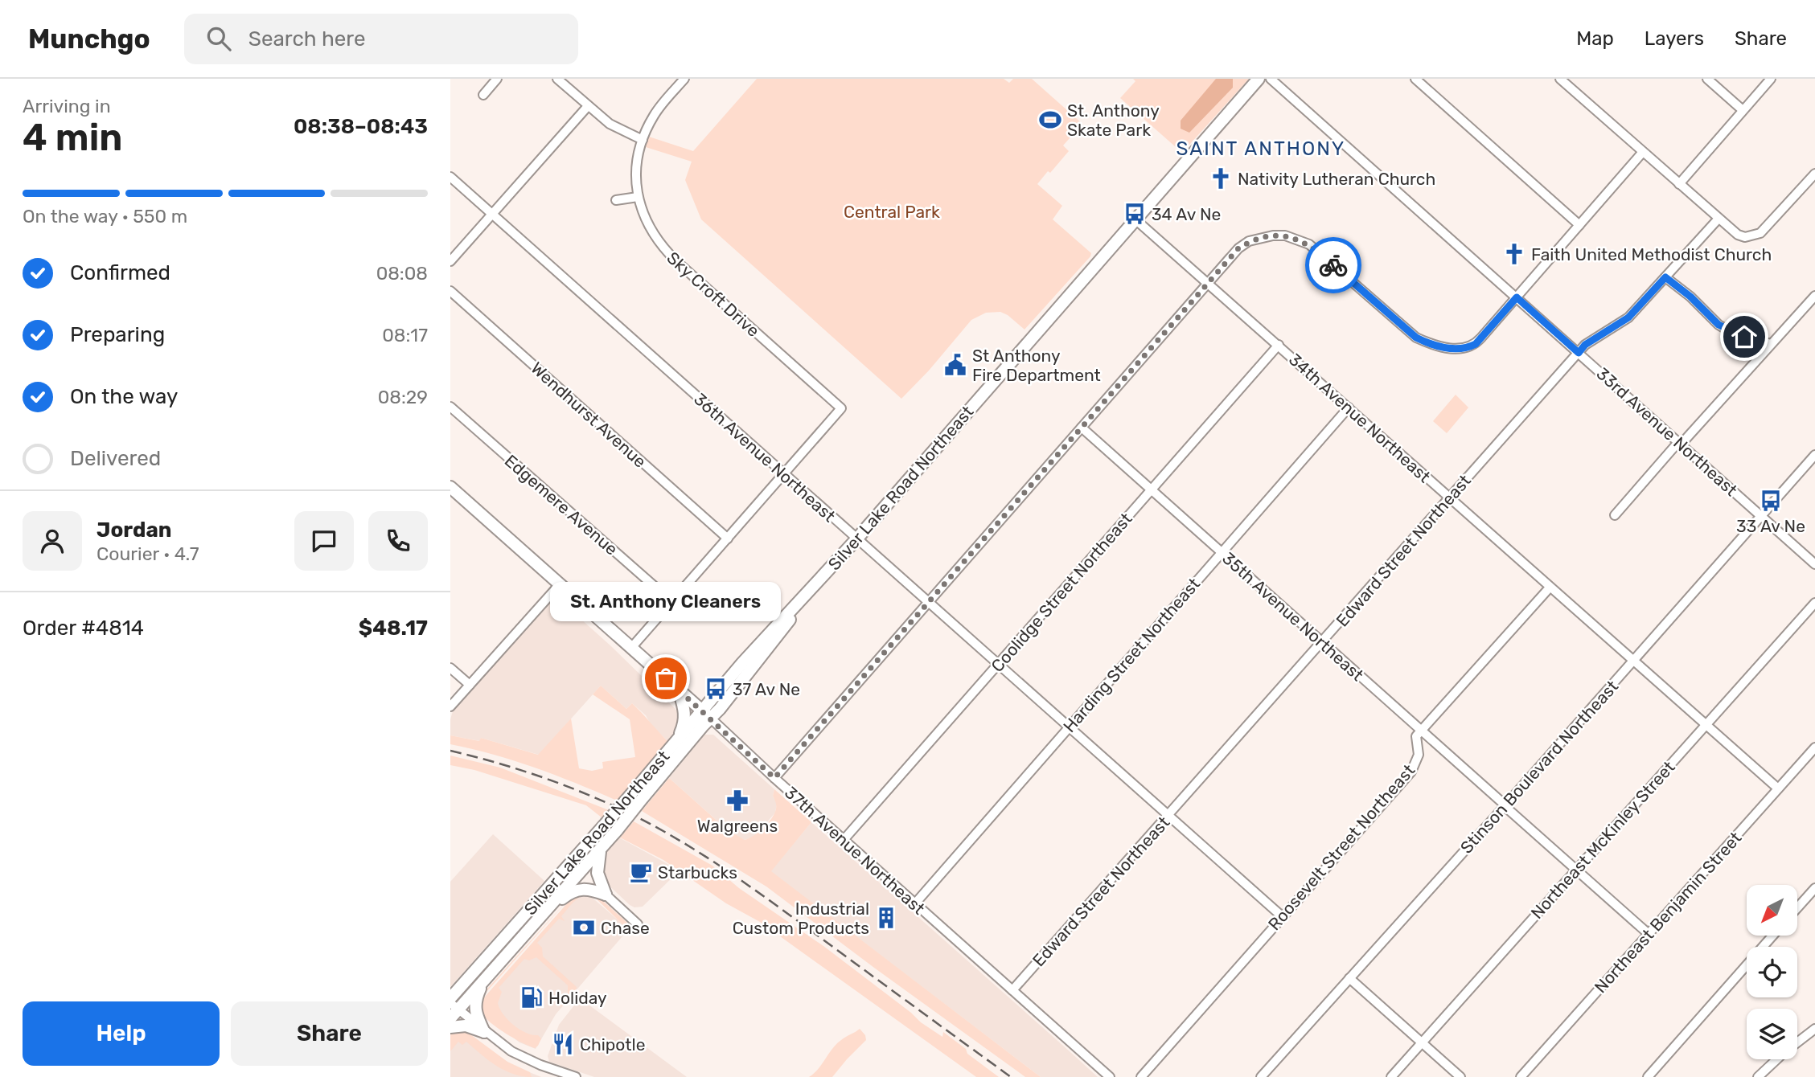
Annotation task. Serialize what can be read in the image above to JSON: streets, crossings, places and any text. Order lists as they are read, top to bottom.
{
  "streets": {
    "main road": ["Silver Lake Road Northeast", "37th Avenue Northeast"],
    "street": [
      "Sky Croft Drive",
      "Wendhurst Avenue",
      "34th Avenue Northeast",
      "33rd Avenue Northeast",
      "36th Avenue Northeast",
      "Edgemere Avenue",
      "Edward Street Northeast",
      "Coolidge Street Northeast",
      "35th Avenue Northeast",
      "Harding Street Northeast",
      "Stinson Boulevard Northeast",
      "Northeast McKinley Street",
      "Roosevelt Street Northeast",
      "Northeast Benjamin Street"
    ]
  },
  "crossings": [
    ["Sky Croft Drive", "36th Avenue Northeast"],
    ["34th Avenue Northeast", "Silver Lake Road Northeast"],
    ["34th Avenue Northeast", "Edward Street Northeast"],
    ["34th Avenue Northeast", "Coolidge Street Northeast"],
    ["34th Avenue Northeast", "Harding Street Northeast"],
    ["34th Avenue Northeast", "Stinson Boulevard Northeast"],
    ["34th Avenue Northeast", "Northeast McKinley Street"],
    ["34th Avenue Northeast", "Northeast Benjamin Street"],
    ["33rd Avenue Northeast", "Edward Street Northeast"],
    ["33rd Avenue Northeast", "Stinson Boulevard Northeast"],
    ["36th Avenue Northeast", "Silver Lake Road Northeast"],
    ["36th Avenue Northeast", "Edward Street Northeast"],
    ["36th Avenue Northeast", "Coolidge Street Northeast"],
    ["36th Avenue Northeast", "Harding Street Northeast"],
    ["36th Avenue Northeast", "Roosevelt Street Northeast"],
    ["Silver Lake Road Northeast", "37th Avenue Northeast"],
    ["Edward Street Northeast", "35th Avenue Northeast"],
    ["Edward Street Northeast", "37th Avenue Northeast"],
    ["Coolidge Street Northeast", "35th Avenue Northeast"],
    ["Coolidge Street Northeast", "37th Avenue Northeast"],
    ["35th Avenue Northeast", "Harding Street Northeast"],
    ["35th Avenue Northeast", "Stinson Boulevard Northeast"],
    ["35th Avenue Northeast", "Northeast McKinley Street"],
    ["35th Avenue Northeast", "Roosevelt Street Northeast"],
    ["35th Avenue Northeast", "Northeast Benjamin Street"],
    ["Harding Street Northeast", "37th Avenue Northeast"]
  ],
  "districts": ["SAINT ANTHONY"],
  "parks": ["Central Park"],
  "places": {
    "sports": ["St. Anthony Skate Park"],
    "church": ["Nativity Lutheran Church", "Faith United Methodist Church"],
    "bus stop": ["34 Av Ne", "33 Av Ne", "37 Av Ne"],
    "public building": ["St Anthony Fire Department"],
    "other": ["St. Anthony Cleaners"],
    "pharmacy": ["Walgreens"],
    "cafe": ["Starbucks"],
    "building": ["Industrial Custom Products"],
    "bank": ["Chase"],
    "fuel station": ["Holiday"],
    "restaurant": ["Chipotle"]
  },
  "north": "bottom left",
  "page": {
    "header": "Munchgo",
    "search": "Search here",
    "nav": ["Map", "Layers", "Share"],
    "heading": ["4 min", "Arriving in", "08:38–08:43"],
    "panel": [
      "Jordan",
      "Courier · 4.7",
      "Order #4814",
      "$48.17"
    ],
    "bar": "On the way · 550 m",
    "list": [
      ["Confirmed", "08:08"],
      ["Preparing", "08:17"],
      ["On the way", "08:29"],
      "Delivered"
    ],
    "bubble": "St. Anthony Cleaners",
    "buttons": ["Help", "Share"]
  }
}
